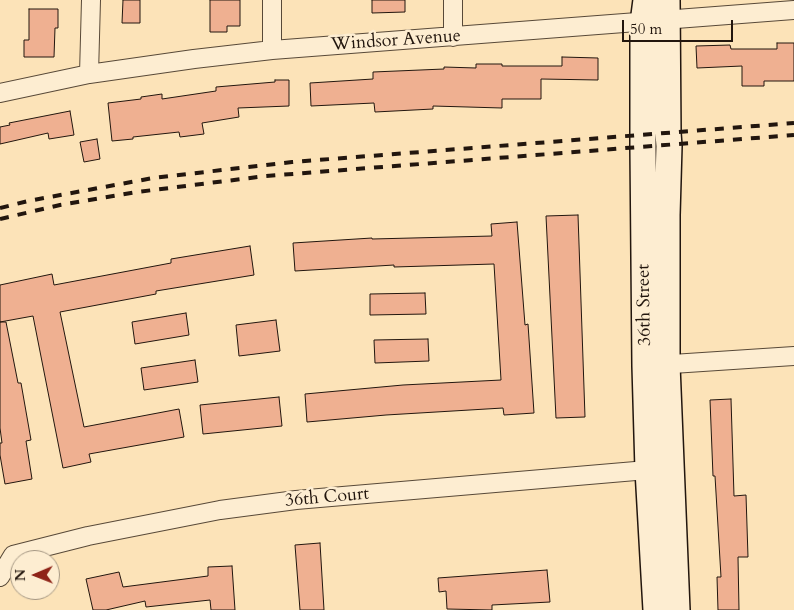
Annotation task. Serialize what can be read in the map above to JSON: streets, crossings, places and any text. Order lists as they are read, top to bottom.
{
  "streets": {
    "street": ["Windsor Avenue", "36th Street", "36th Court"]
  },
  "crossings": [
    ["Windsor Avenue", "36th Street"],
    ["36th Street", "36th Court"]
  ],
  "scale_bar": "50 m",
  "north": "left"
}
